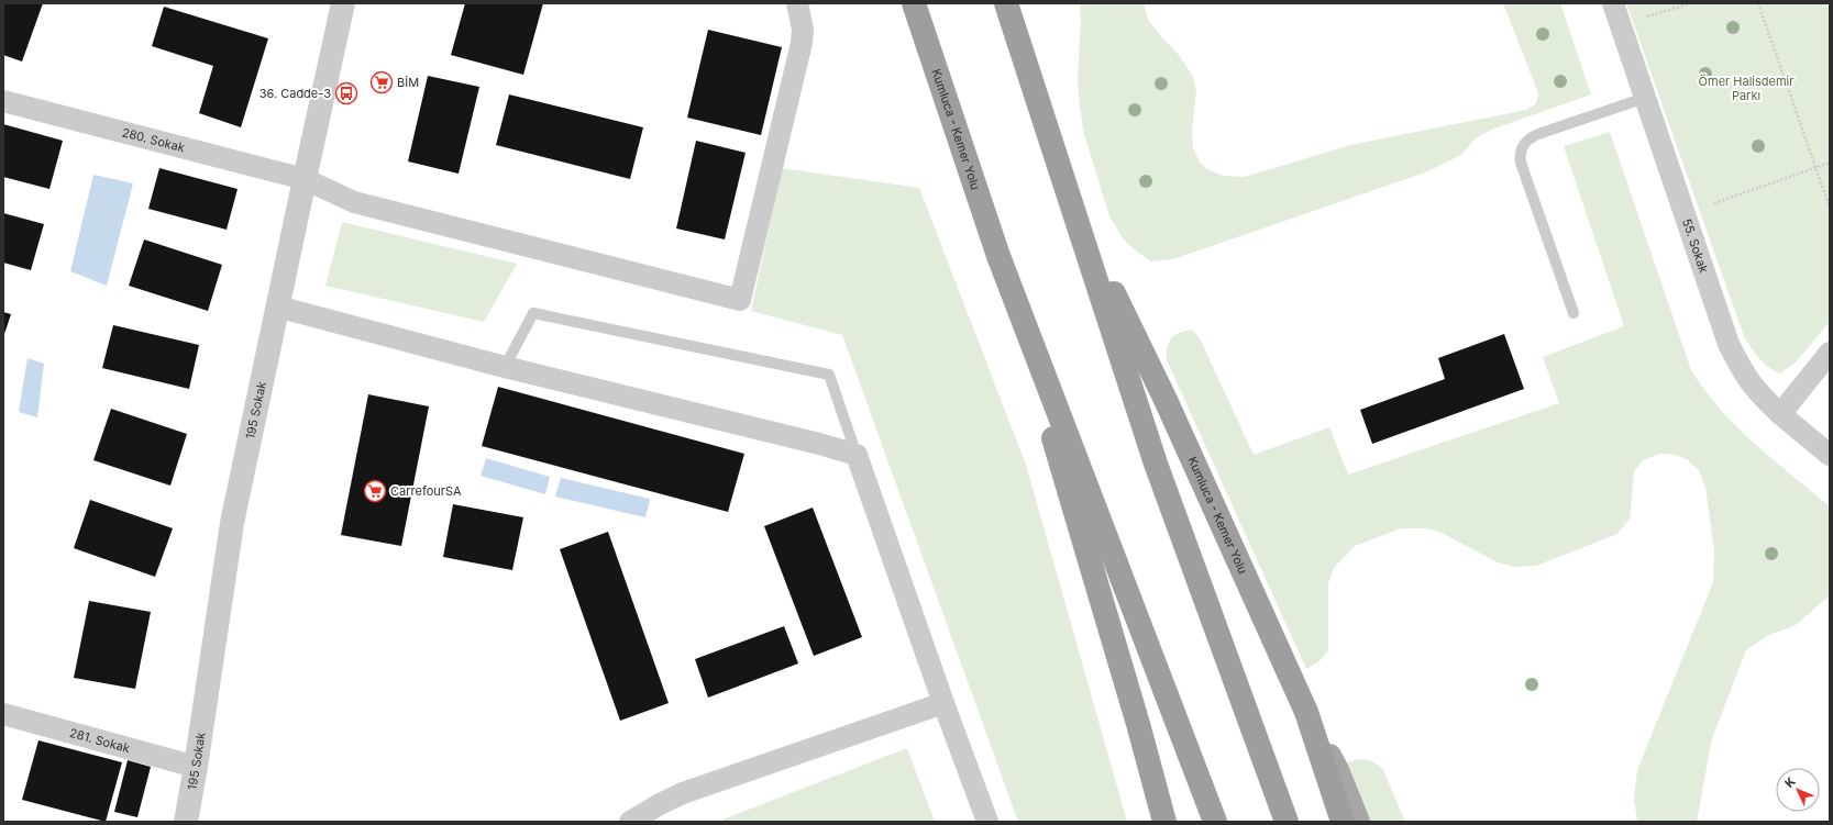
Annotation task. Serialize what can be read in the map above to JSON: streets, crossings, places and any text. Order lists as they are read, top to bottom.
{
  "streets": {
    "highway": ["Kumluca - Kemer Yolu"],
    "street": [
      "280. Sokak",
      "55. Sokak",
      "195 Sokak",
      "281. Sokak"
    ]
  },
  "crossings": [
    ["280. Sokak", "195 Sokak"],
    ["195 Sokak", "281. Sokak"]
  ],
  "parks": ["Ömer Halisdemir Parkı"],
  "places": {
    "supermarket": ["BİM", "CarrefourSA"],
    "bus stop": ["36. Cadde-3"]
  },
  "north": "top left"
}
